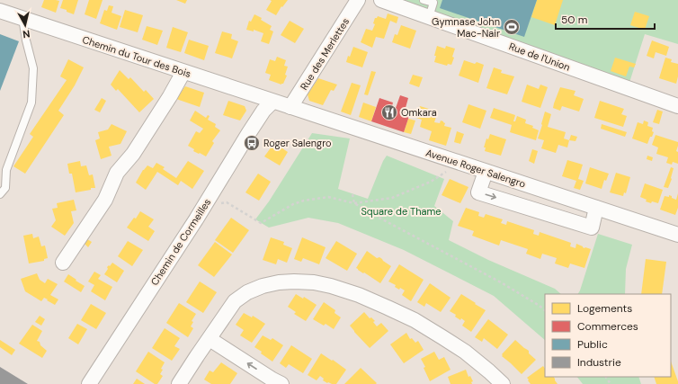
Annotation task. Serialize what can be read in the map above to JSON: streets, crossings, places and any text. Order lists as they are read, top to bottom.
{
  "streets": {
    "street": [
      "Rue des Merlettes",
      "Chemin du Tour des Bois",
      "Rue de l'Union",
      "Avenue Roger Salengro",
      "Chemin de Cormeilles"
    ]
  },
  "crossings": [
    ["Rue des Merlettes", "Avenue Roger Salengro"],
    ["Chemin du Tour des Bois", "Avenue Roger Salengro"],
    ["Chemin du Tour des Bois", "Chemin de Cormeilles"],
    ["Avenue Roger Salengro", "Chemin de Cormeilles"]
  ],
  "parks": ["Square de Thame"],
  "places": {
    "sports": ["Gymnase John Mac-Nair"],
    "restaurant": ["Omkara"],
    "bus stop": ["Roger Salengro"]
  },
  "legend": [
    "Logements",
    "Commerces",
    "Public",
    "Industrie"
  ],
  "scale_bar": "50 m",
  "north": "bottom"
}
